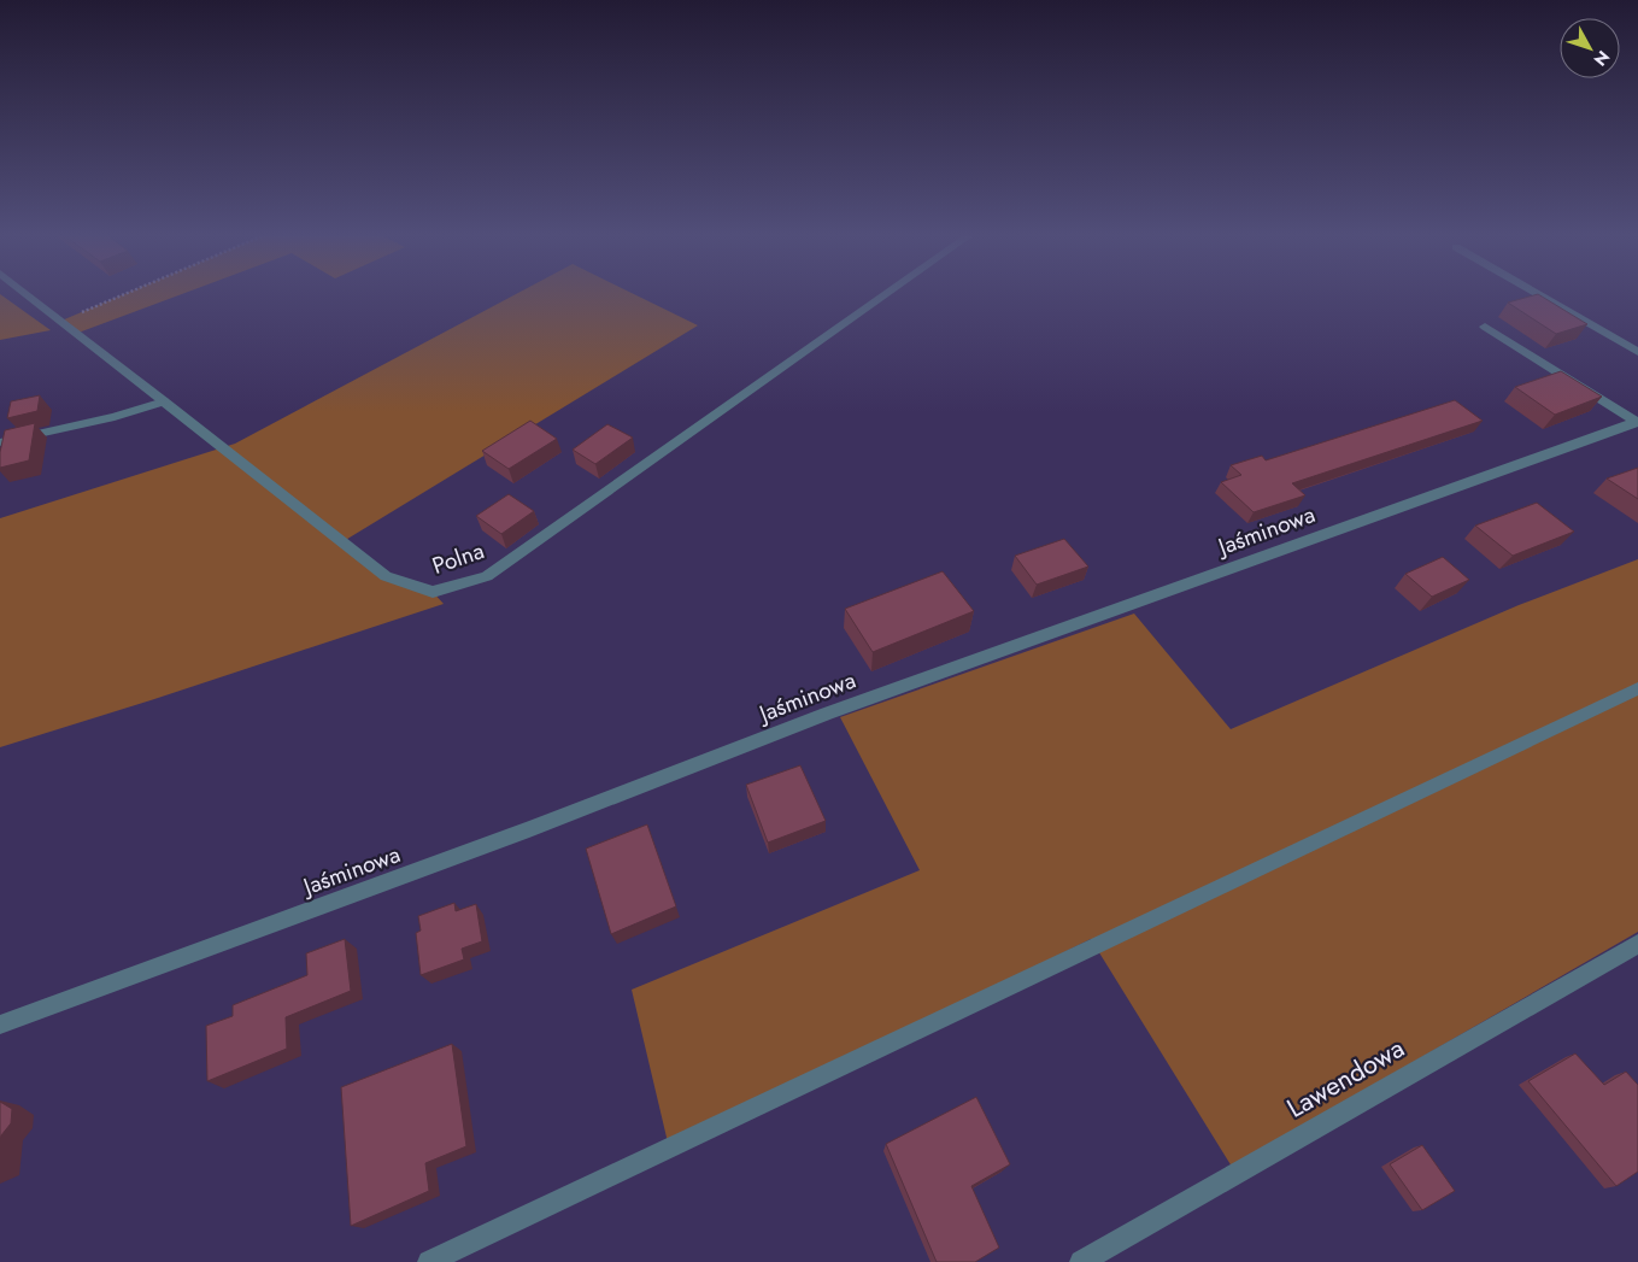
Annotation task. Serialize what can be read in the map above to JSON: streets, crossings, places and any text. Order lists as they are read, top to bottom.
{
  "streets": {
    "street": ["Jaśminowa", "Polna", "Lawendowa"]
  },
  "north": "bottom right"
}
